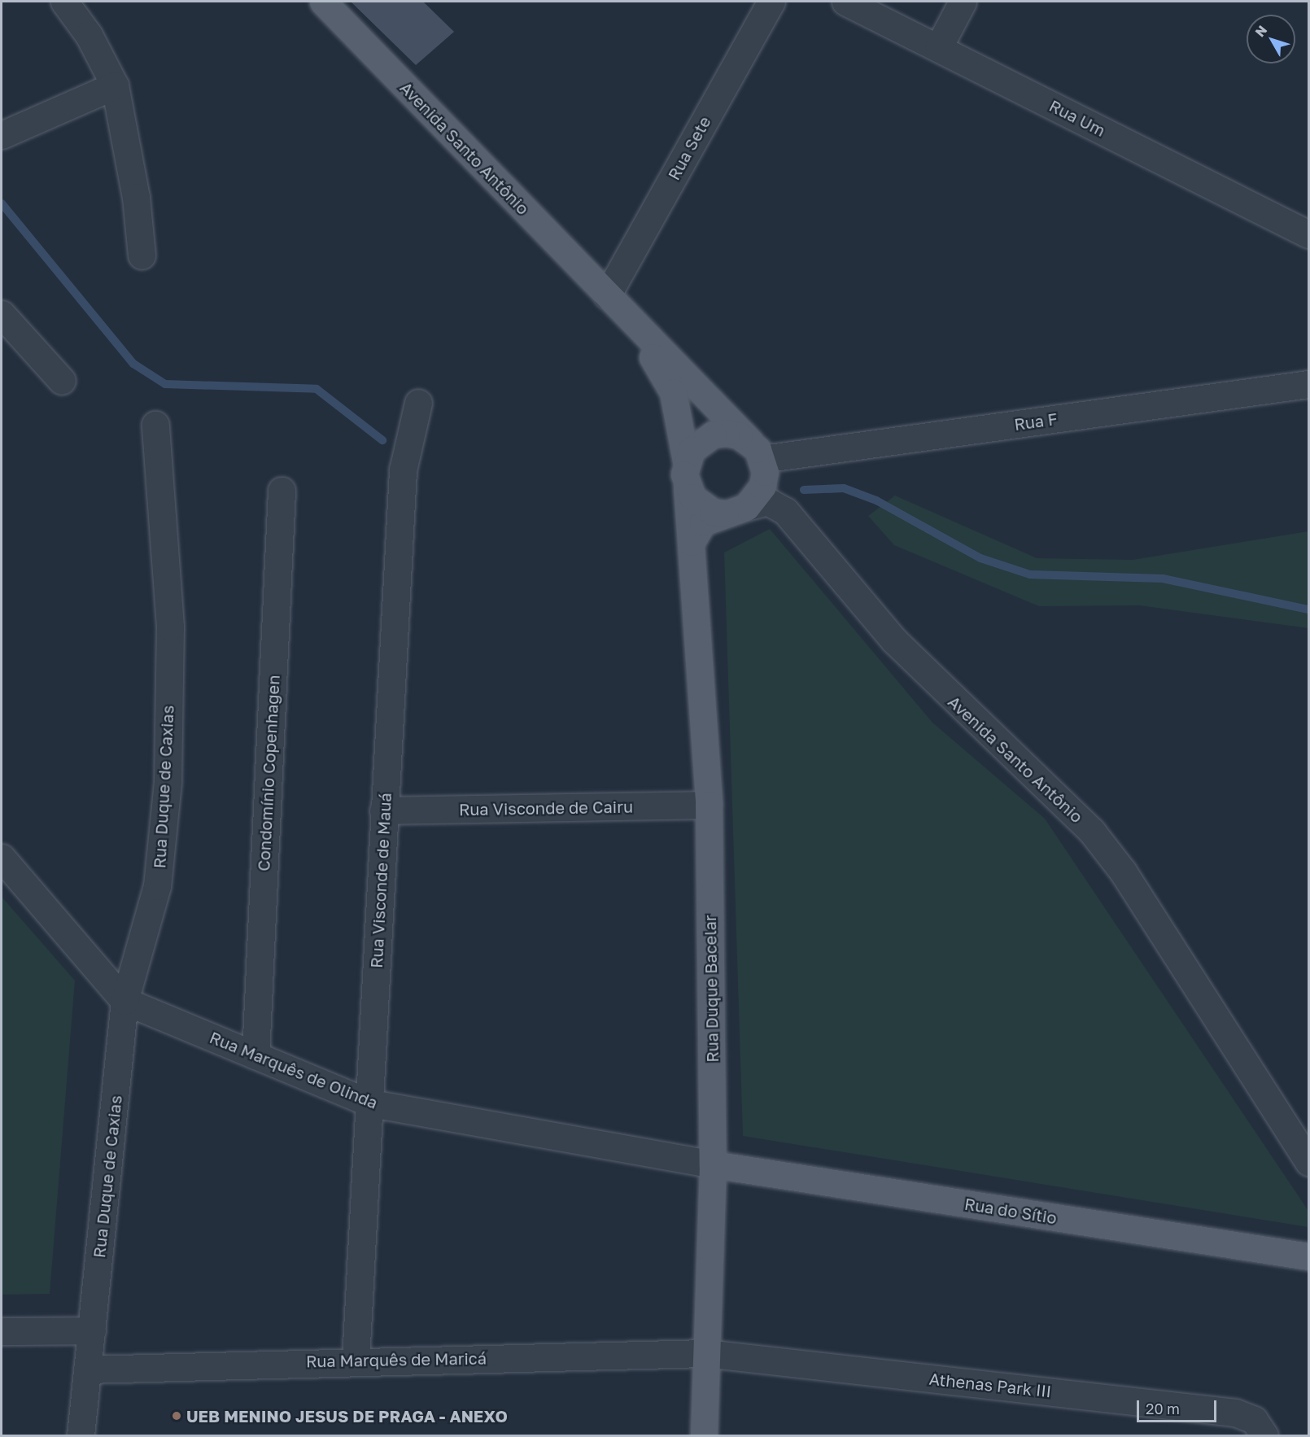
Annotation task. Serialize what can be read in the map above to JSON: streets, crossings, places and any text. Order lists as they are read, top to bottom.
{
  "streets": {
    "main road": ["Avenida Santo Antônio", "Rua Duque Bacelar", "Rua do Sítio"],
    "street": [
      "Rua Um",
      "Rua Sete",
      "Rua F",
      "Condomínio Copenhagen",
      "Rua Duque de Caxias",
      "Rua Visconde de Cairu",
      "Rua Visconde de Mauá",
      "Rua Marquês de Olinda",
      "Rua Marquês de Maricá",
      "Athenas Park III"
    ]
  },
  "crossings": [
    ["Avenida Santo Antônio", "Rua Sete"],
    ["Avenida Santo Antônio", "Rua F"],
    ["Avenida Santo Antônio", "Rua Duque Bacelar"],
    ["Rua F", "Rua Duque Bacelar"],
    ["Condomínio Copenhagen", "Rua Marquês de Olinda"],
    ["Rua Duque de Caxias", "Rua Marquês de Olinda"],
    ["Rua Duque de Caxias", "Rua Marquês de Maricá"],
    ["Rua Visconde de Cairu", "Rua Visconde de Mauá"],
    ["Rua Visconde de Cairu", "Rua Duque Bacelar"],
    ["Rua Visconde de Mauá", "Rua Marquês de Olinda"],
    ["Rua Visconde de Mauá", "Rua Marquês de Maricá"],
    ["Rua Duque Bacelar", "Rua Marquês de Olinda"],
    ["Rua Duque Bacelar", "Rua do Sítio"],
    ["Rua Duque Bacelar", "Rua Marquês de Maricá"],
    ["Rua Duque Bacelar", "Athenas Park III"],
    ["Rua Marquês de Olinda", "Rua do Sítio"],
    ["Rua Marquês de Maricá", "Athenas Park III"]
  ],
  "places": ["UEB MENINO JESUS DE PRAGA - ANEXO"],
  "scale_bar": "20 m",
  "north": "top left"
}
